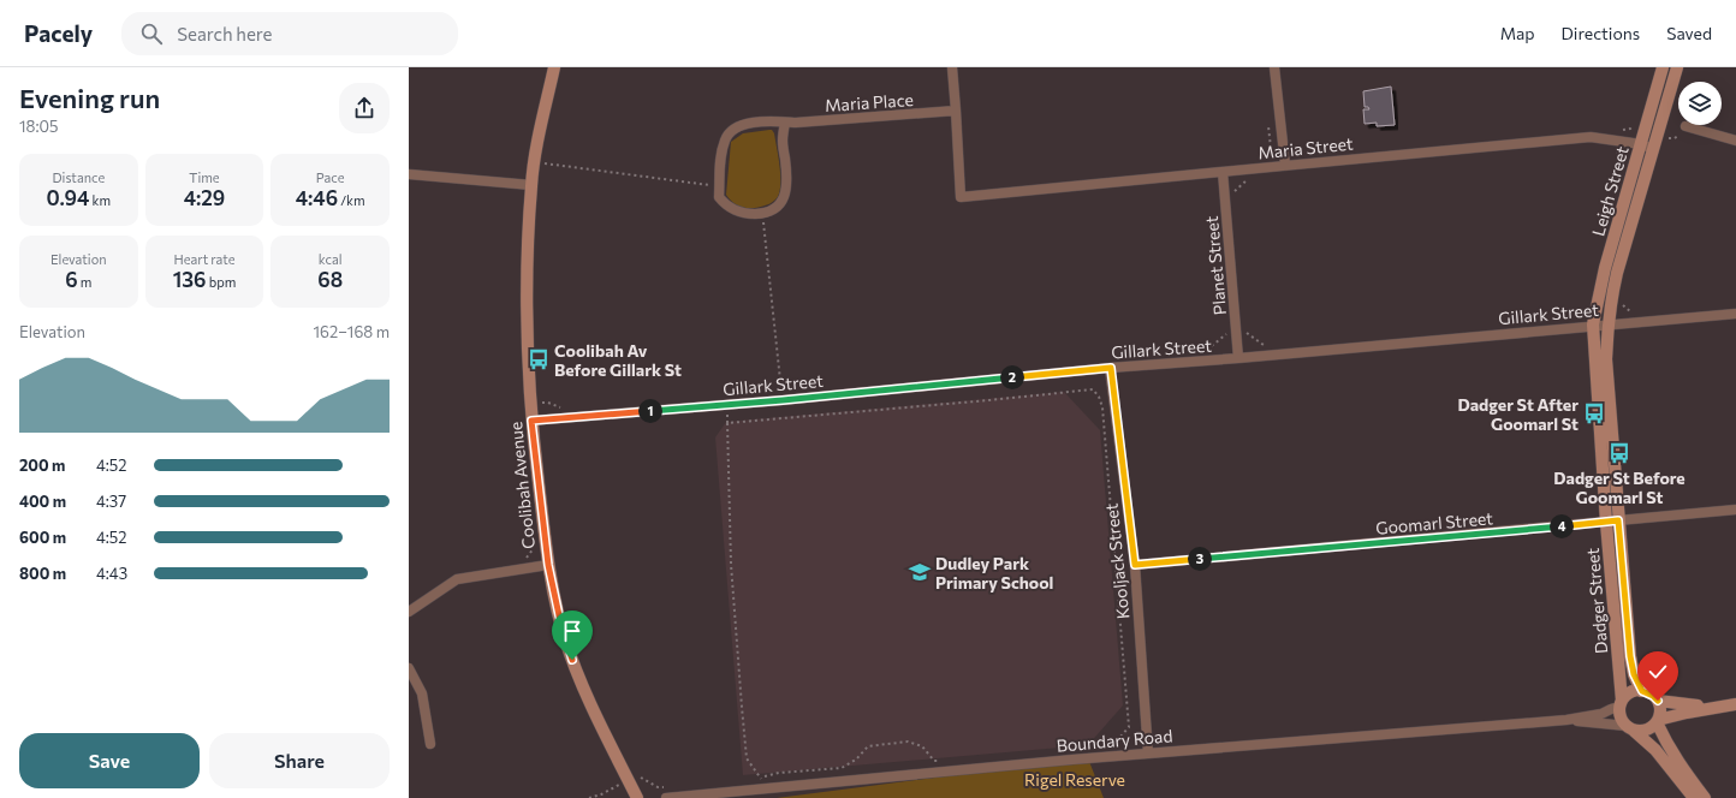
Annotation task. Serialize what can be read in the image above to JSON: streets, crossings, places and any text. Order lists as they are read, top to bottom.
{
  "streets": {
    "street": [
      "Maria Place",
      "Maria Street",
      "Leigh Street",
      "Planet Street",
      "Gillark Street",
      "Coolibah Avenue",
      "Goomarl Street",
      "Kooljack Street",
      "Dadger Street",
      "Boundary Road"
    ]
  },
  "crossings": [
    ["Maria Place", "Maria Street"],
    ["Maria Street", "Leigh Street"],
    ["Maria Street", "Planet Street"],
    ["Leigh Street", "Gillark Street"],
    ["Leigh Street", "Dadger Street"],
    ["Planet Street", "Gillark Street"],
    ["Gillark Street", "Coolibah Avenue"],
    ["Gillark Street", "Kooljack Street"],
    ["Gillark Street", "Dadger Street"],
    ["Goomarl Street", "Kooljack Street"],
    ["Goomarl Street", "Dadger Street"],
    ["Kooljack Street", "Boundary Road"],
    ["Dadger Street", "Boundary Road"]
  ],
  "parks": ["Rigel Reserve"],
  "places": {
    "bus stop": ["Coolibah Av Before Gillark St", "Dadger St After Goomarl St", "Dadger St Before Goomarl St"],
    "school or university": ["Dudley Park Primary School"]
  },
  "page": {
    "header": "Pacely",
    "search": "Search here",
    "nav": ["Map", "Directions", "Saved"],
    "heading": ["Evening run", "18:05"],
    "stats": [
      ["Distance", "0.94 km"],
      ["Time", "4:29"],
      ["Pace", "4:46 /km"],
      ["Elevation", "6 m"],
      ["Heart rate", "136 bpm"],
      ["kcal", "68"]
    ],
    "chart": ["Elevation", "162–168 m"],
    "pins": [
      "2",
      "1",
      "4",
      "3"
    ],
    "list": [
      {
        "name": "200 m",
        "note": "4:52"
      },
      {
        "name": "400 m",
        "note": "4:37"
      },
      {
        "name": "600 m",
        "note": "4:52"
      },
      {
        "name": "800 m",
        "note": "4:43"
      }
    ],
    "buttons": ["Save", "Share"]
  }
}
